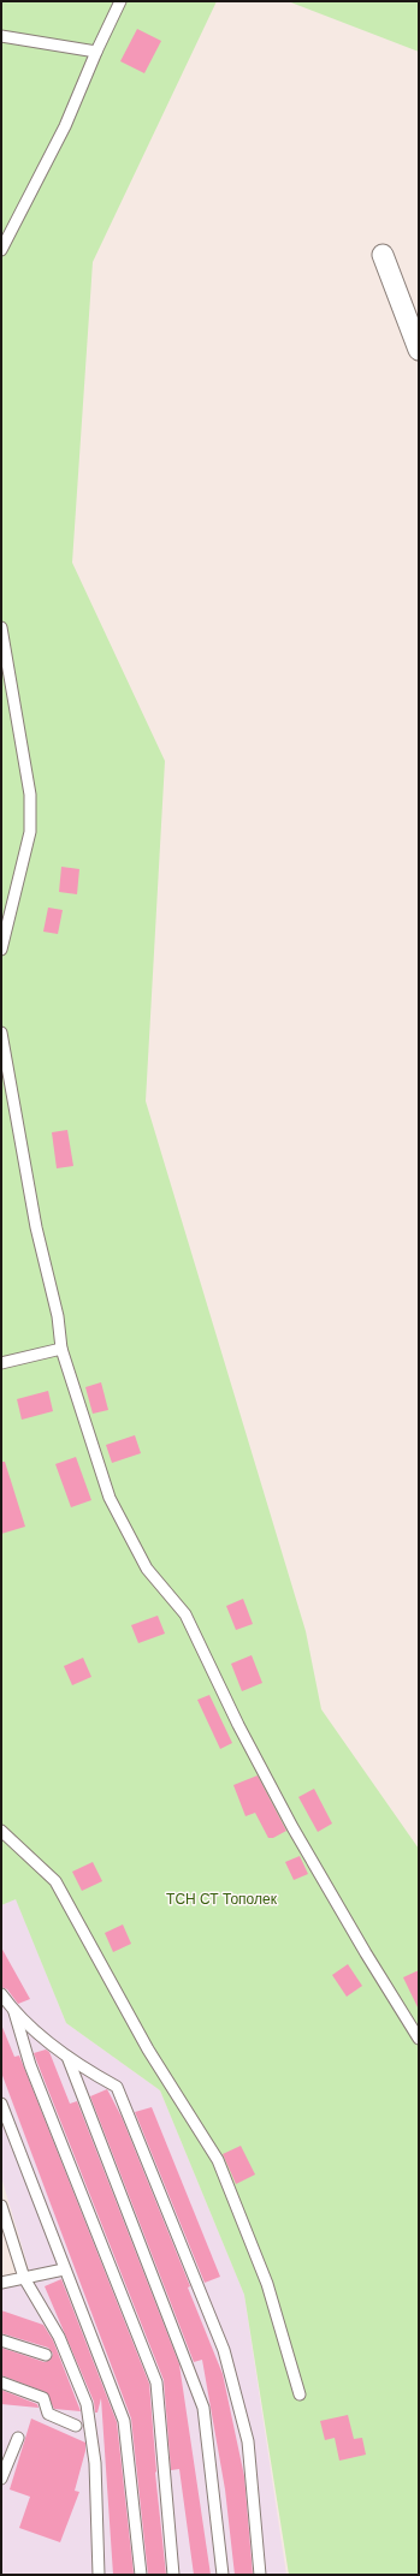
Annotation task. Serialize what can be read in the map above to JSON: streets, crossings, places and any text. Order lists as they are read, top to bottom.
{
  "parks": ["ТСН СТ Тополек"]
}
